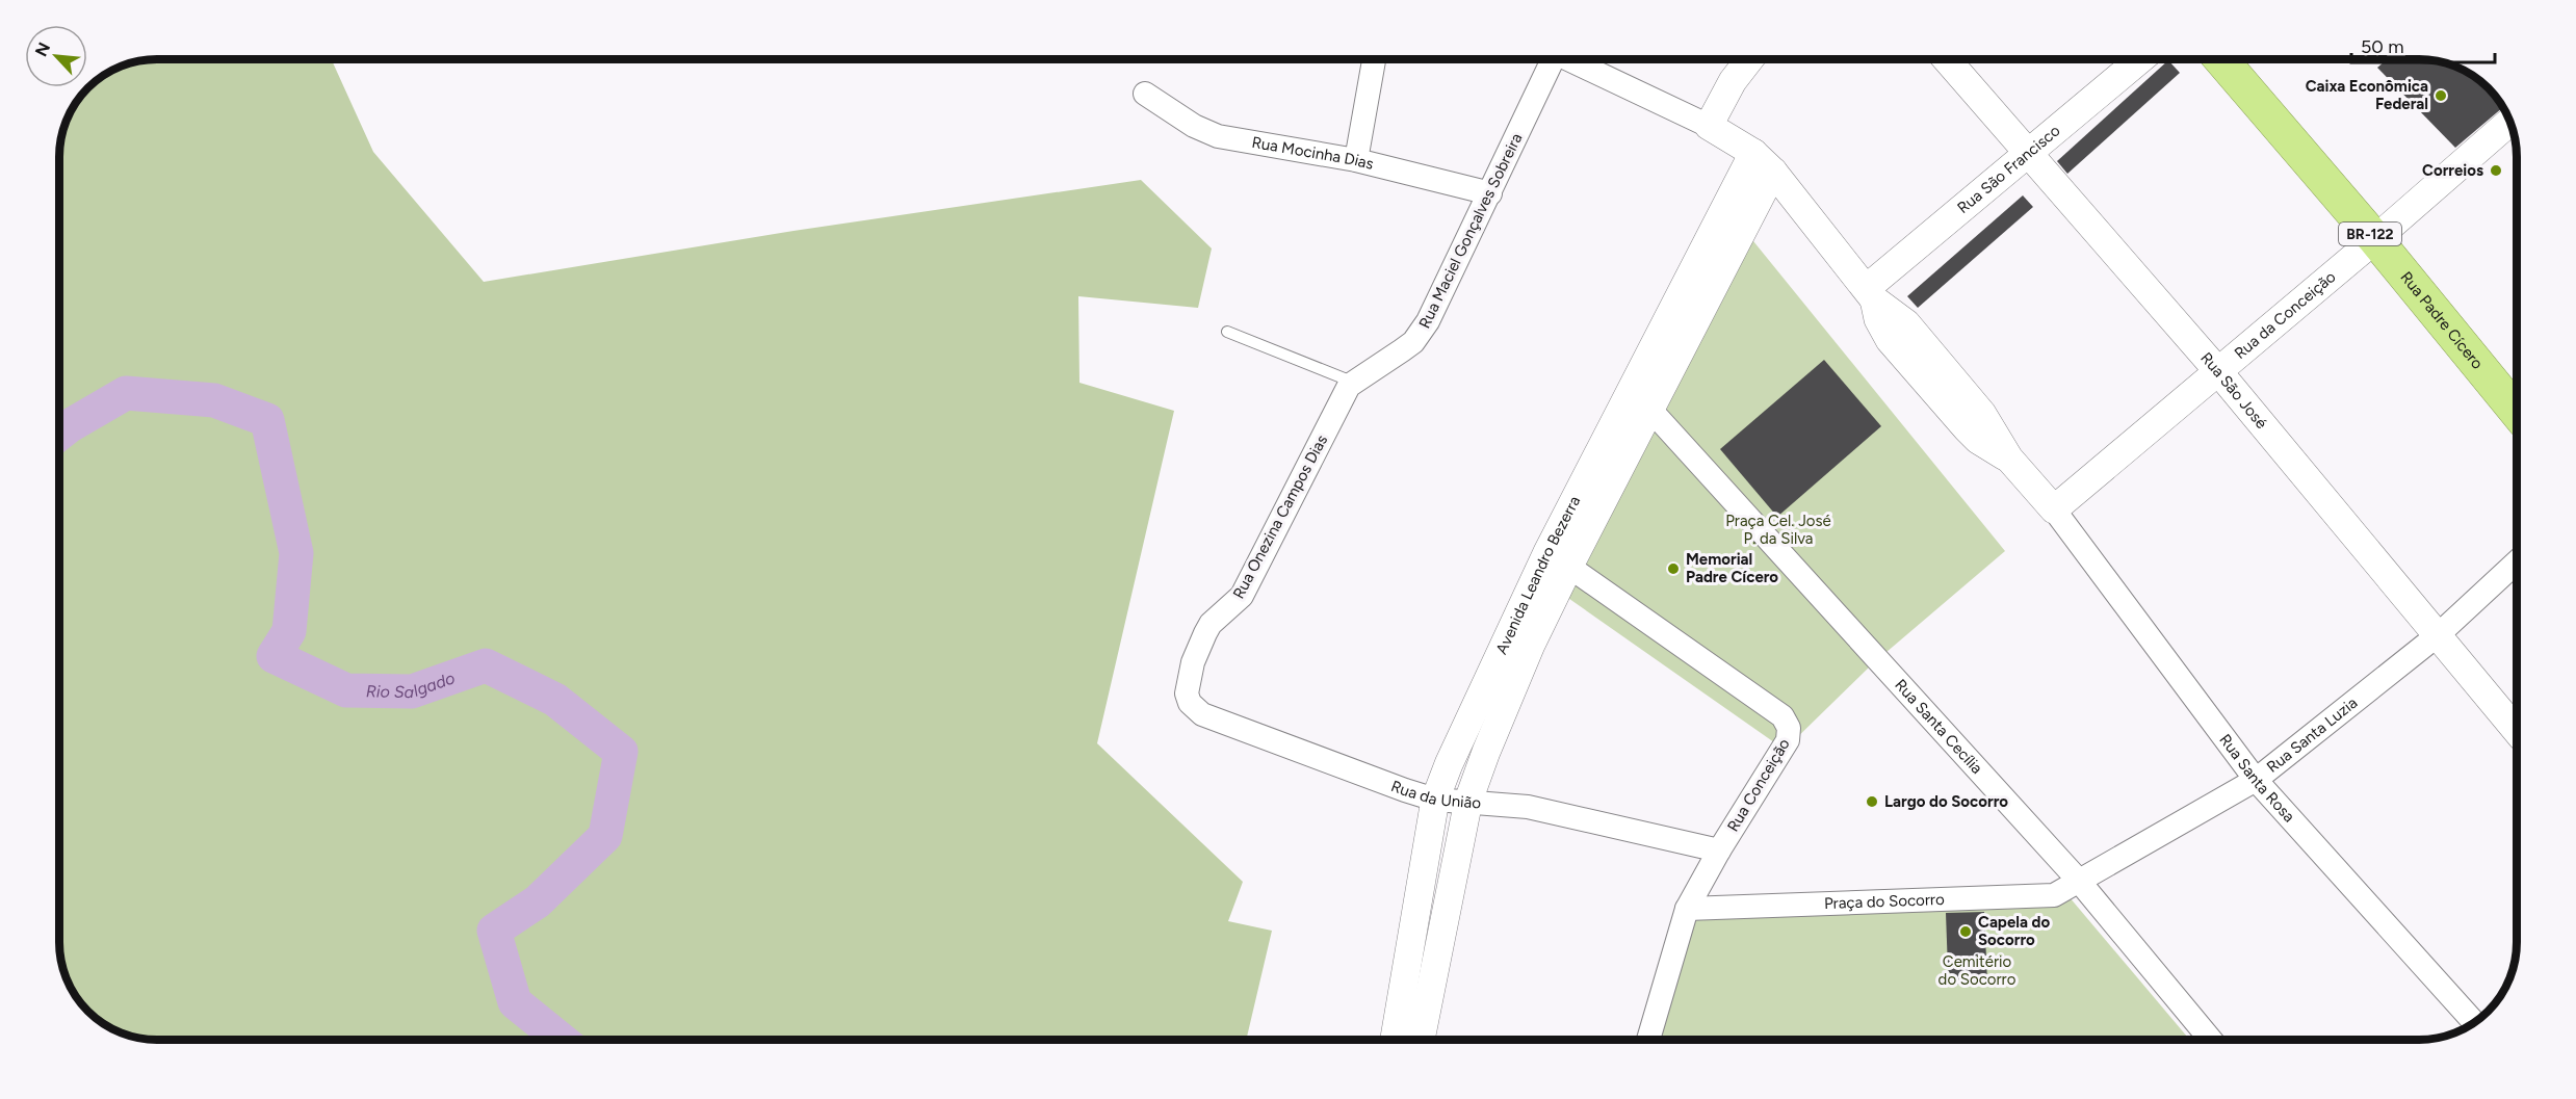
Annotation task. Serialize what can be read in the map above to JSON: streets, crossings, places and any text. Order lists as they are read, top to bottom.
{
  "streets": {
    "highway": ["BR-122", "Rua Padre Cícero"],
    "street": [
      "Rua Mocinha Dias",
      "Rua São Francisco",
      "Rua Maciel Gonçalves Sobreira",
      "Rua da Conceição",
      "Rua São José",
      "Rua Onezina Campos Dias",
      "Avenida Leandro Bezerra",
      "Rua Santa Cecília",
      "Rua Santa Luzia",
      "Rua Santa Rosa",
      "Rua Conceição",
      "Rua da União",
      "Praça do Socorro"
    ]
  },
  "crossings": [
    ["Rua Mocinha Dias", "Rua Maciel Gonçalves Sobreira"],
    ["Rua São Francisco", "Rua São José"],
    ["Rua Maciel Gonçalves Sobreira", "Rua Onezina Campos Dias"],
    ["Rua da Conceição", "Rua Padre Cícero"],
    ["Rua da Conceição", "Rua São José"],
    ["Rua da Conceição", "Rua Santa Rosa"],
    ["Rua São José", "Rua Santa Luzia"],
    ["Rua Onezina Campos Dias", "Rua da União"],
    ["Avenida Leandro Bezerra", "Rua Santa Cecília"],
    ["Avenida Leandro Bezerra", "Rua Conceição"],
    ["Avenida Leandro Bezerra", "Rua da União"],
    ["Rua Santa Cecília", "Rua Santa Luzia"],
    ["Rua Santa Cecília", "Praça do Socorro"],
    ["Rua Santa Luzia", "Rua Santa Rosa"],
    ["Rua Santa Luzia", "Praça do Socorro"],
    ["Rua Conceição", "Rua da União"],
    ["Rua Conceição", "Praça do Socorro"]
  ],
  "water": ["Rio Salgado"],
  "parks": ["Praça Cel. José P. da Silva", "Cemitério do Socorro"],
  "places": [
    "Caixa Econômica Federal",
    "Correios",
    "Memorial Padre Cícero",
    "Largo do Socorro",
    "Capela do Socorro"
  ],
  "scale_bar": "50 m",
  "north": "top left"
}
